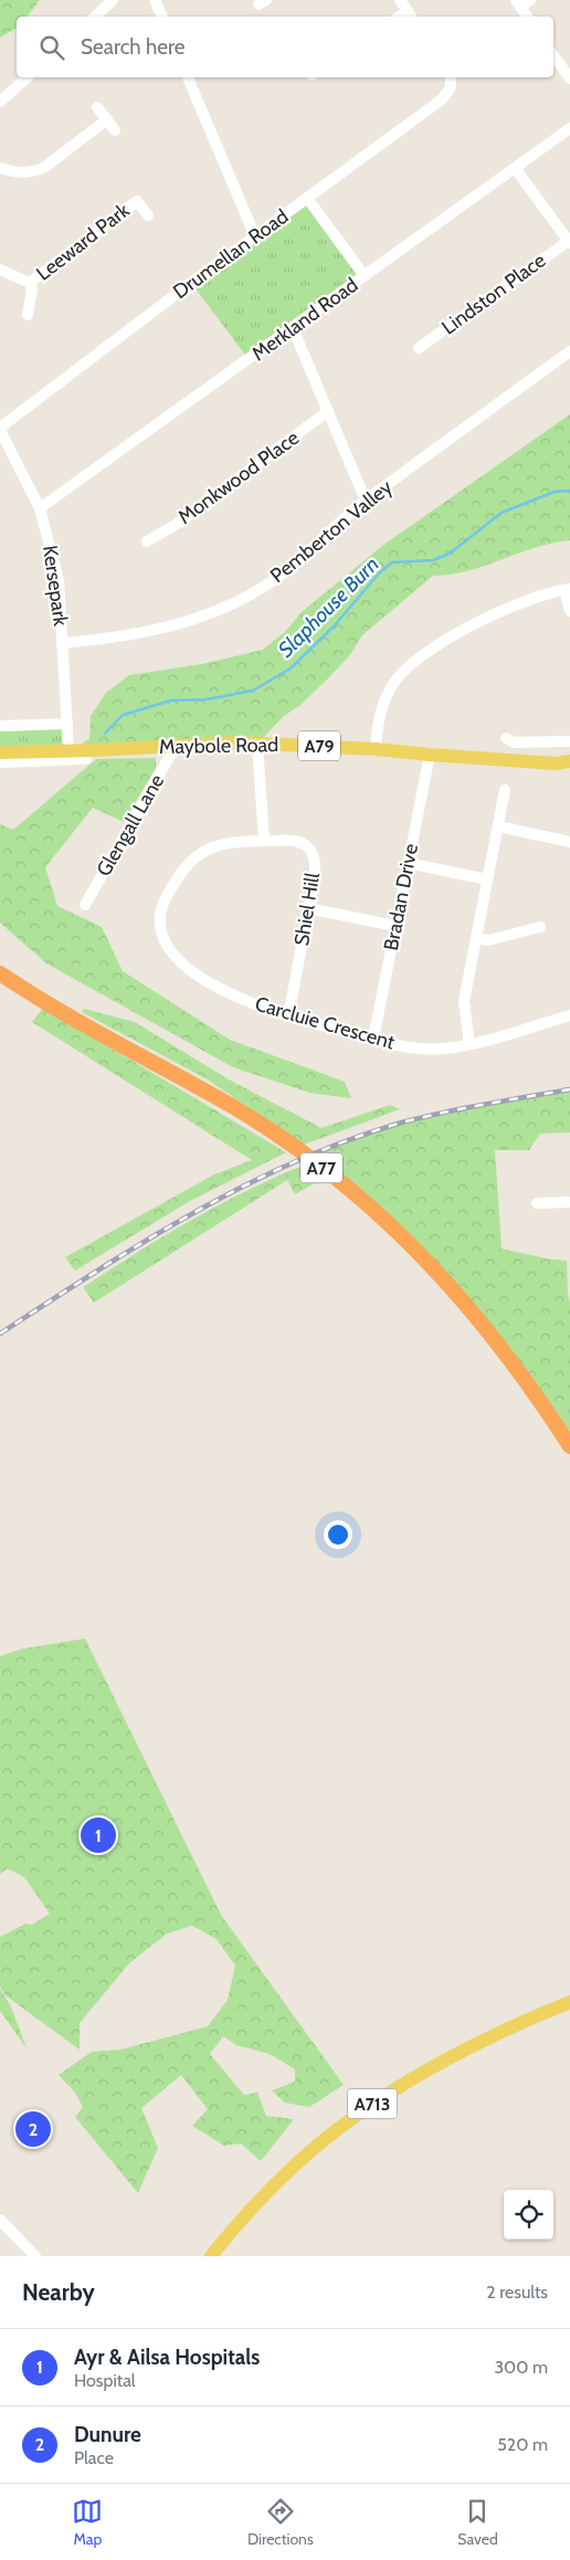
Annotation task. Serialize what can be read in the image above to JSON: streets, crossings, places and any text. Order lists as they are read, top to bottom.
{
  "streets": {
    "highway": ["A77"],
    "main road": ["Maybole Road", "A79", "A713"],
    "street": [
      "Leeward Park",
      "Drumellan Road",
      "Lindston Place",
      "Merkland Road",
      "Monkwood Place",
      "Pemberton Valley",
      "Kersepark",
      "Glengall Lane",
      "Bradan Drive",
      "Shiel Hill",
      "Carcluie Crescent"
    ]
  },
  "crossings": [
    ["Drumellan Road", "Kersepark"],
    ["Merkland Road", "Kersepark"],
    ["Pemberton Valley", "Kersepark"],
    ["Kersepark", "Maybole Road"],
    ["Maybole Road", "Glengall Lane"],
    ["Maybole Road", "Bradan Drive"],
    ["Bradan Drive", "Carcluie Crescent"],
    ["Shiel Hill", "Carcluie Crescent"]
  ],
  "water": ["Slaphouse Burn"],
  "page": {
    "search": "Search here",
    "pins": ["1", "2"],
    "heading": ["Nearby", "2 results"],
    "list": [
      {
        "mark": "1",
        "name": "Ayr & Ailsa Hospitals",
        "note": "Hospital",
        "value": "300 m"
      },
      {
        "mark": "2",
        "name": "Dunure",
        "note": "Place",
        "value": "520 m"
      }
    ],
    "nav": ["Map", "Directions", "Saved"]
  }
}
